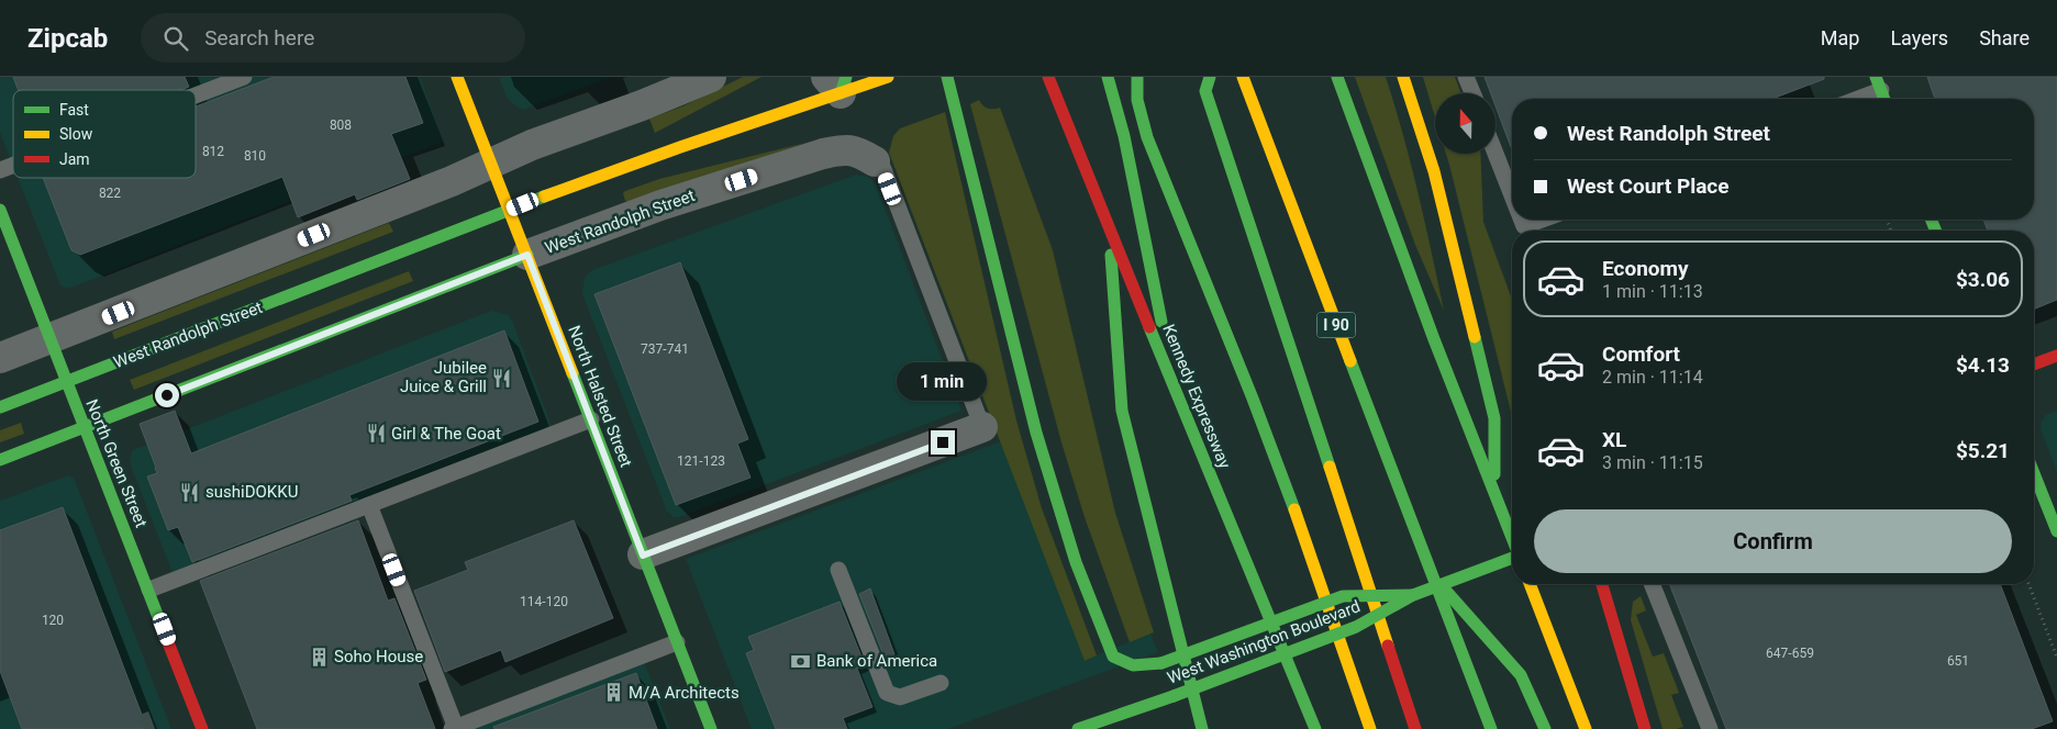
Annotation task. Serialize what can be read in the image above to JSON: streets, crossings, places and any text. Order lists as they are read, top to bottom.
{
  "streets": {
    "main road": [
      "West Randolph Street",
      "I 90",
      "North Halsted Street",
      "Kennedy Expressway",
      "North Green Street",
      "West Washington Boulevard"
    ]
  },
  "crossings": [
    ["West Randolph Street", "North Halsted Street"],
    ["West Randolph Street", "North Green Street"]
  ],
  "places": {
    "restaurant": ["Jubilee Juice & Grill", "Girl & The Goat", "sushiDOKKU"],
    "building": ["Soho House", "M/A Architects"],
    "bank": ["Bank of America"]
  },
  "house_numbers": [
    "808",
    "812",
    "810",
    "822",
    "737-741",
    "121-123",
    "114-120",
    "120",
    "647-659",
    "651"
  ],
  "legend": ["Fast", "Slow", "Jam"],
  "north": "top",
  "page": {
    "header": "Zipcab",
    "search": "Search here",
    "nav": ["Map", "Layers", "Share"],
    "banner": ["West Randolph Street", "West Court Place"],
    "list": [
      {
        "name": "Economy",
        "note": "1 min · 11:13",
        "value": "$3.06"
      },
      {
        "name": "Comfort",
        "note": "2 min · 11:14",
        "value": "$4.13"
      },
      {
        "name": "XL",
        "note": "3 min · 11:15",
        "value": "$5.21"
      }
    ],
    "bubble": "1 min",
    "buttons": "Confirm"
  }
}
